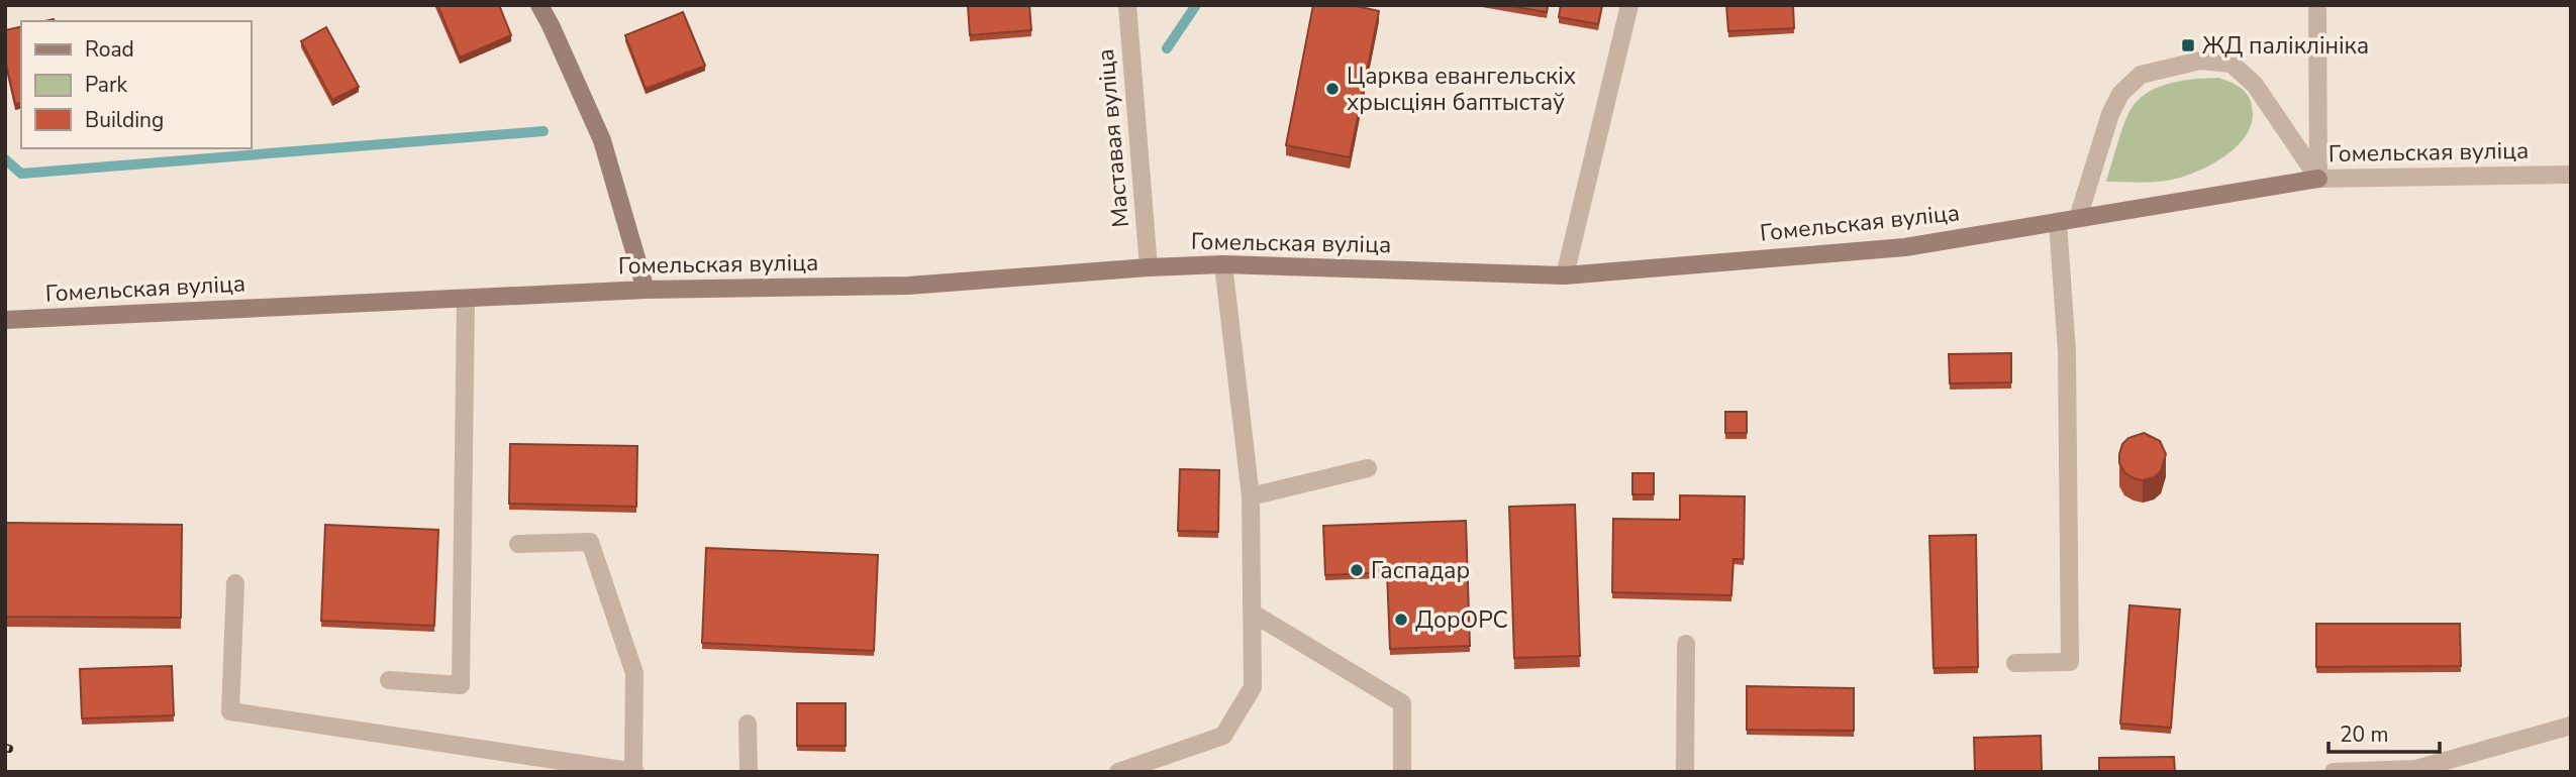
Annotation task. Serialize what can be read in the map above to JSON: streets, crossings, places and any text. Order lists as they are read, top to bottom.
{
  "streets": {
    "street": ["Маставая вуліца", "Гомельская вуліца"]
  },
  "crossings": [
    ["Маставая вуліца", "Гомельская вуліца"]
  ],
  "places": {
    "transit": ["ЖД паліклініка"],
    "other": ["Царква евангельскіх хрысціян баптыстаў", "Гаспадар", "ДорОРС"]
  },
  "legend": ["Road", "Park", "Building"],
  "scale_bar": "20 m"
}
